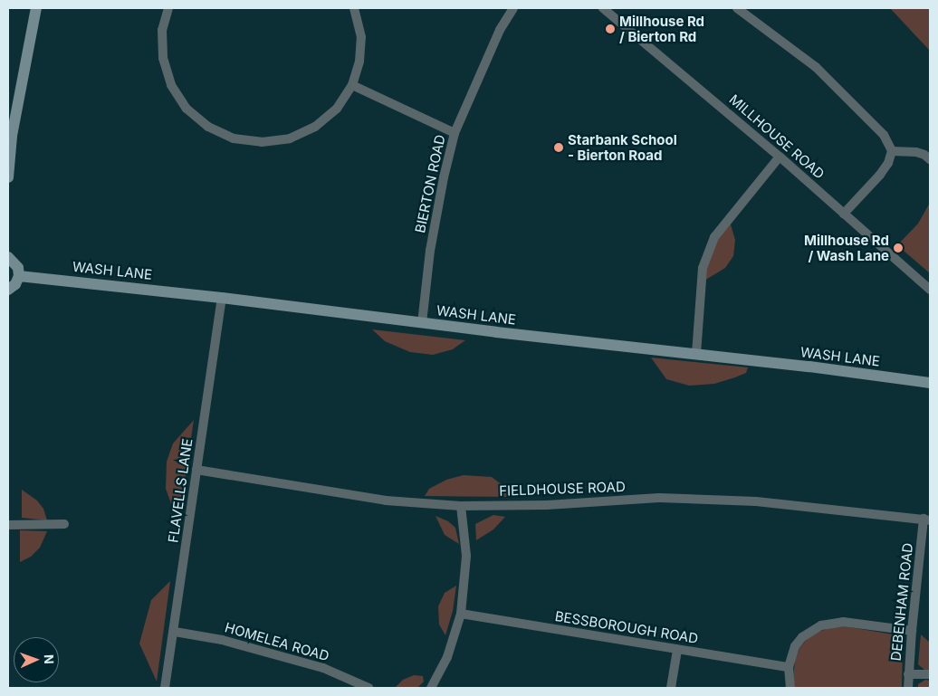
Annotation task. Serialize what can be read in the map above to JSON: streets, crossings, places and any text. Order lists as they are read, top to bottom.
{
  "streets": {
    "street": [
      "MILLHOUSE ROAD",
      "BIERTON ROAD",
      "WASH LANE",
      "FIELDHOUSE ROAD",
      "FLAVELLS LANE",
      "DEBENHAM ROAD",
      "BESSBOROUGH ROAD",
      "HOMELEA ROAD"
    ]
  },
  "crossings": [
    ["BIERTON ROAD", "WASH LANE"],
    ["WASH LANE", "FLAVELLS LANE"],
    ["FIELDHOUSE ROAD", "FLAVELLS LANE"],
    ["FIELDHOUSE ROAD", "DEBENHAM ROAD"],
    ["FLAVELLS LANE", "HOMELEA ROAD"]
  ],
  "places": ["Millhouse Rd / Bierton Rd", "Starbank School - Bierton Road", "Millhouse Rd / Wash Lane"],
  "north": "right"
}
